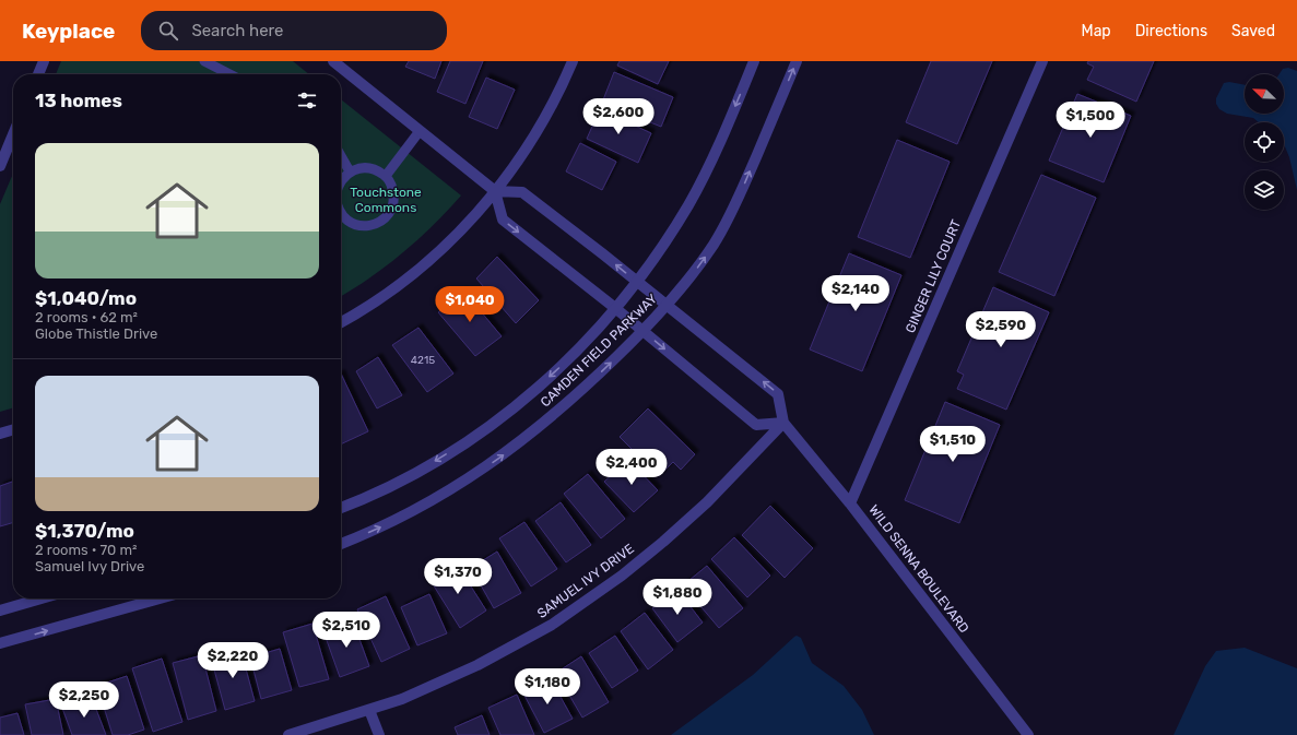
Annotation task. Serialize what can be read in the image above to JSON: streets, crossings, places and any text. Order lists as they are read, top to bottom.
{
  "streets": {
    "street": [
      "GINGER LILY COURT",
      "CAMDEN FIELD PARKWAY",
      "WILD SENNA BOULEVARD",
      "SAMUEL IVY DRIVE"
    ]
  },
  "crossings": [
    ["GINGER LILY COURT", "WILD SENNA BOULEVARD"],
    ["CAMDEN FIELD PARKWAY", "WILD SENNA BOULEVARD"],
    ["WILD SENNA BOULEVARD", "SAMUEL IVY DRIVE"]
  ],
  "parks": ["Touchstone Commons"],
  "house_numbers": ["4215"],
  "north": "top left",
  "page": {
    "header": "Keyplace",
    "search": "Search here",
    "nav": ["Map", "Directions", "Saved"],
    "heading": "13 homes",
    "price": [
      "$2,600",
      "$1,500",
      "$2,140",
      "$1,040",
      "$2,590",
      "$1,510",
      "$2,400",
      "$1,370",
      "$1,880",
      "$2,510",
      "$2,220",
      "$1,180",
      "$2,250"
    ],
    "list": [
      {
        "name": "$1,040/mo",
        "note": "2 rooms · 62 m² · Globe Thistle Drive"
      },
      {
        "name": "$1,370/mo",
        "note": "2 rooms · 70 m² · Samuel Ivy Drive"
      }
    ]
  }
}
